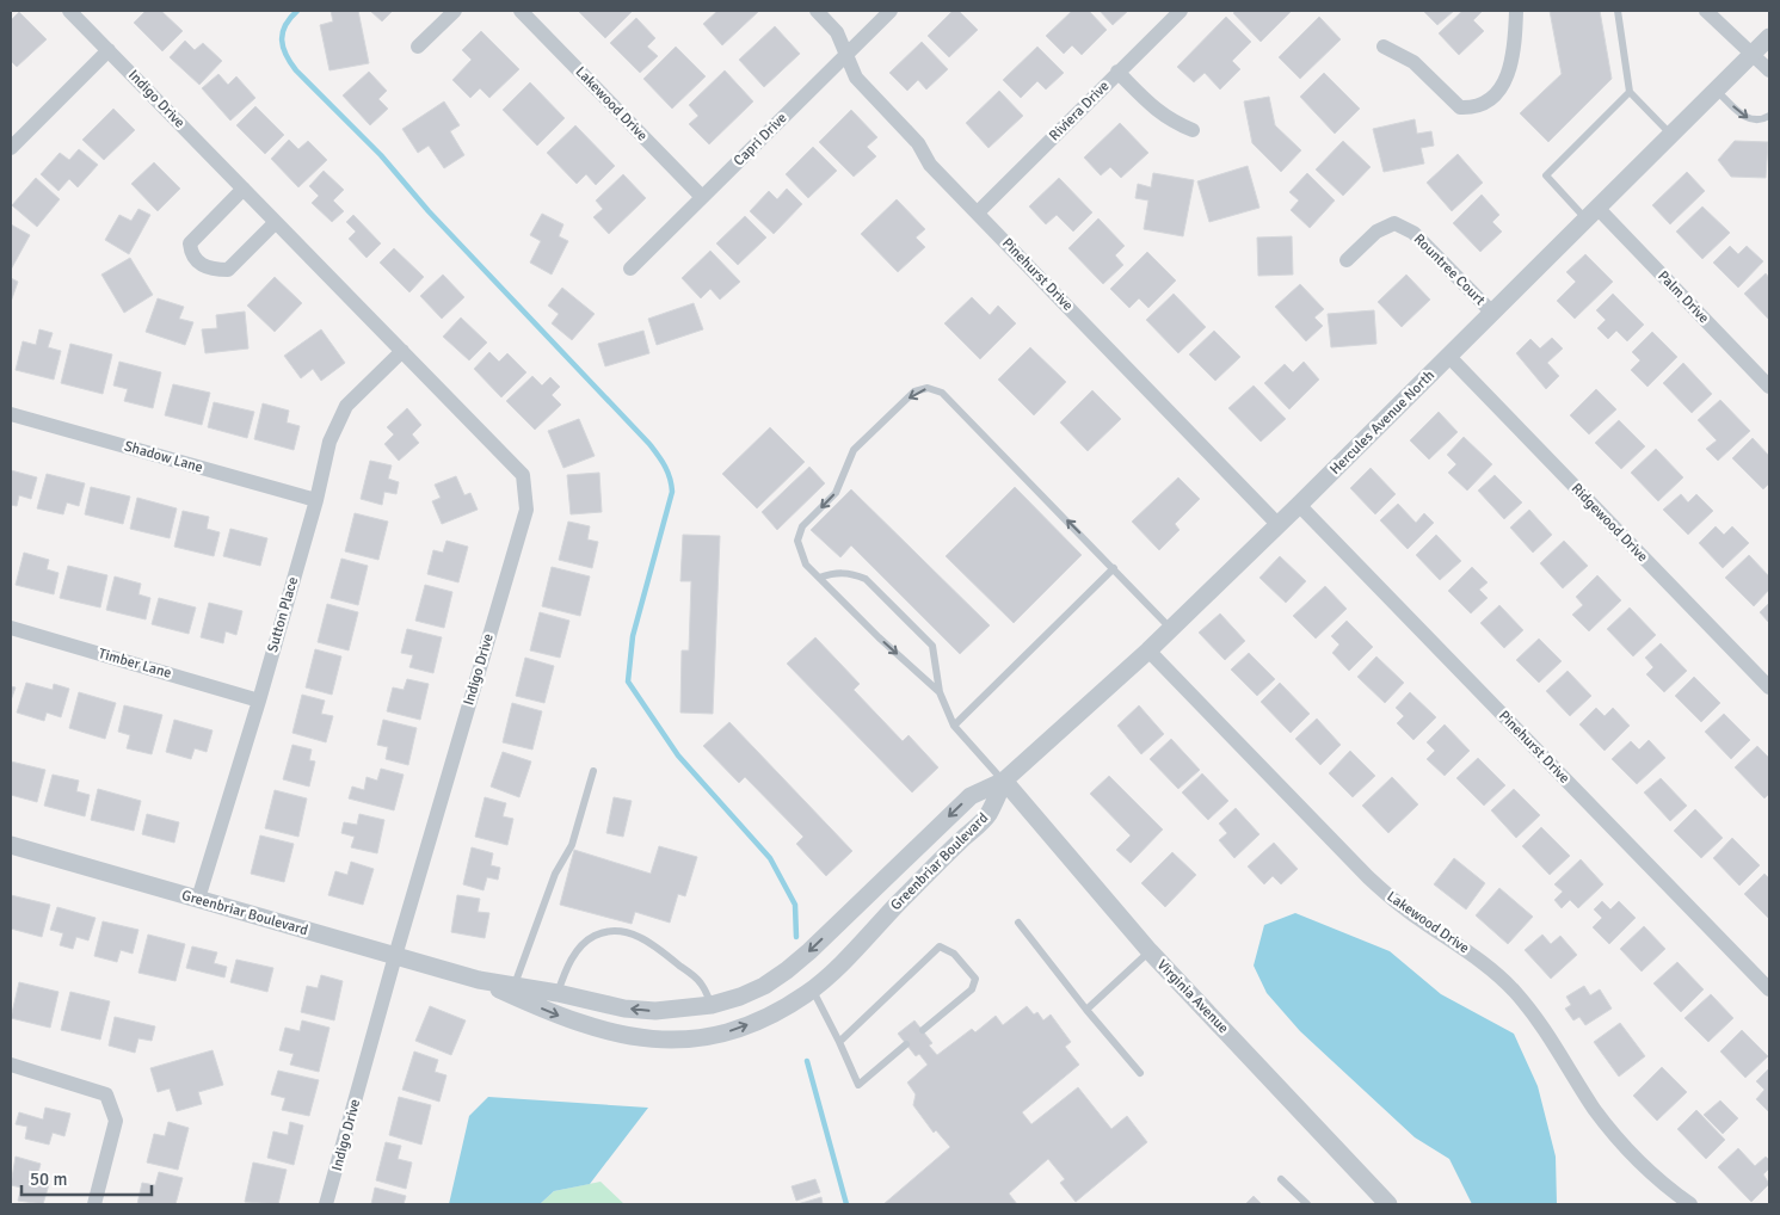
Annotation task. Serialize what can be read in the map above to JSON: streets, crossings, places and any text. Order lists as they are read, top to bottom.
{
  "streets": {
    "street": [
      "Indigo Drive",
      "Lakewood Drive",
      "Riviera Drive",
      "Capri Drive",
      "Rountree Court",
      "Pinehurst Drive",
      "Palm Drive",
      "Hercules Avenue North",
      "Shadow Lane",
      "Ridgewood Drive",
      "Sutton Place",
      "Timber Lane",
      "Greenbriar Boulevard",
      "Virginia Avenue"
    ]
  },
  "crossings": [
    ["Indigo Drive", "Sutton Place"],
    ["Indigo Drive", "Greenbriar Boulevard"],
    ["Lakewood Drive", "Capri Drive"],
    ["Lakewood Drive", "Hercules Avenue North"],
    ["Riviera Drive", "Pinehurst Drive"],
    ["Capri Drive", "Pinehurst Drive"],
    ["Rountree Court", "Hercules Avenue North"],
    ["Pinehurst Drive", "Hercules Avenue North"],
    ["Palm Drive", "Hercules Avenue North"],
    ["Hercules Avenue North", "Ridgewood Drive"],
    ["Hercules Avenue North", "Greenbriar Boulevard"],
    ["Hercules Avenue North", "Virginia Avenue"],
    ["Shadow Lane", "Sutton Place"],
    ["Sutton Place", "Timber Lane"],
    ["Sutton Place", "Greenbriar Boulevard"],
    ["Greenbriar Boulevard", "Virginia Avenue"]
  ],
  "scale_bar": "50 m"
}
